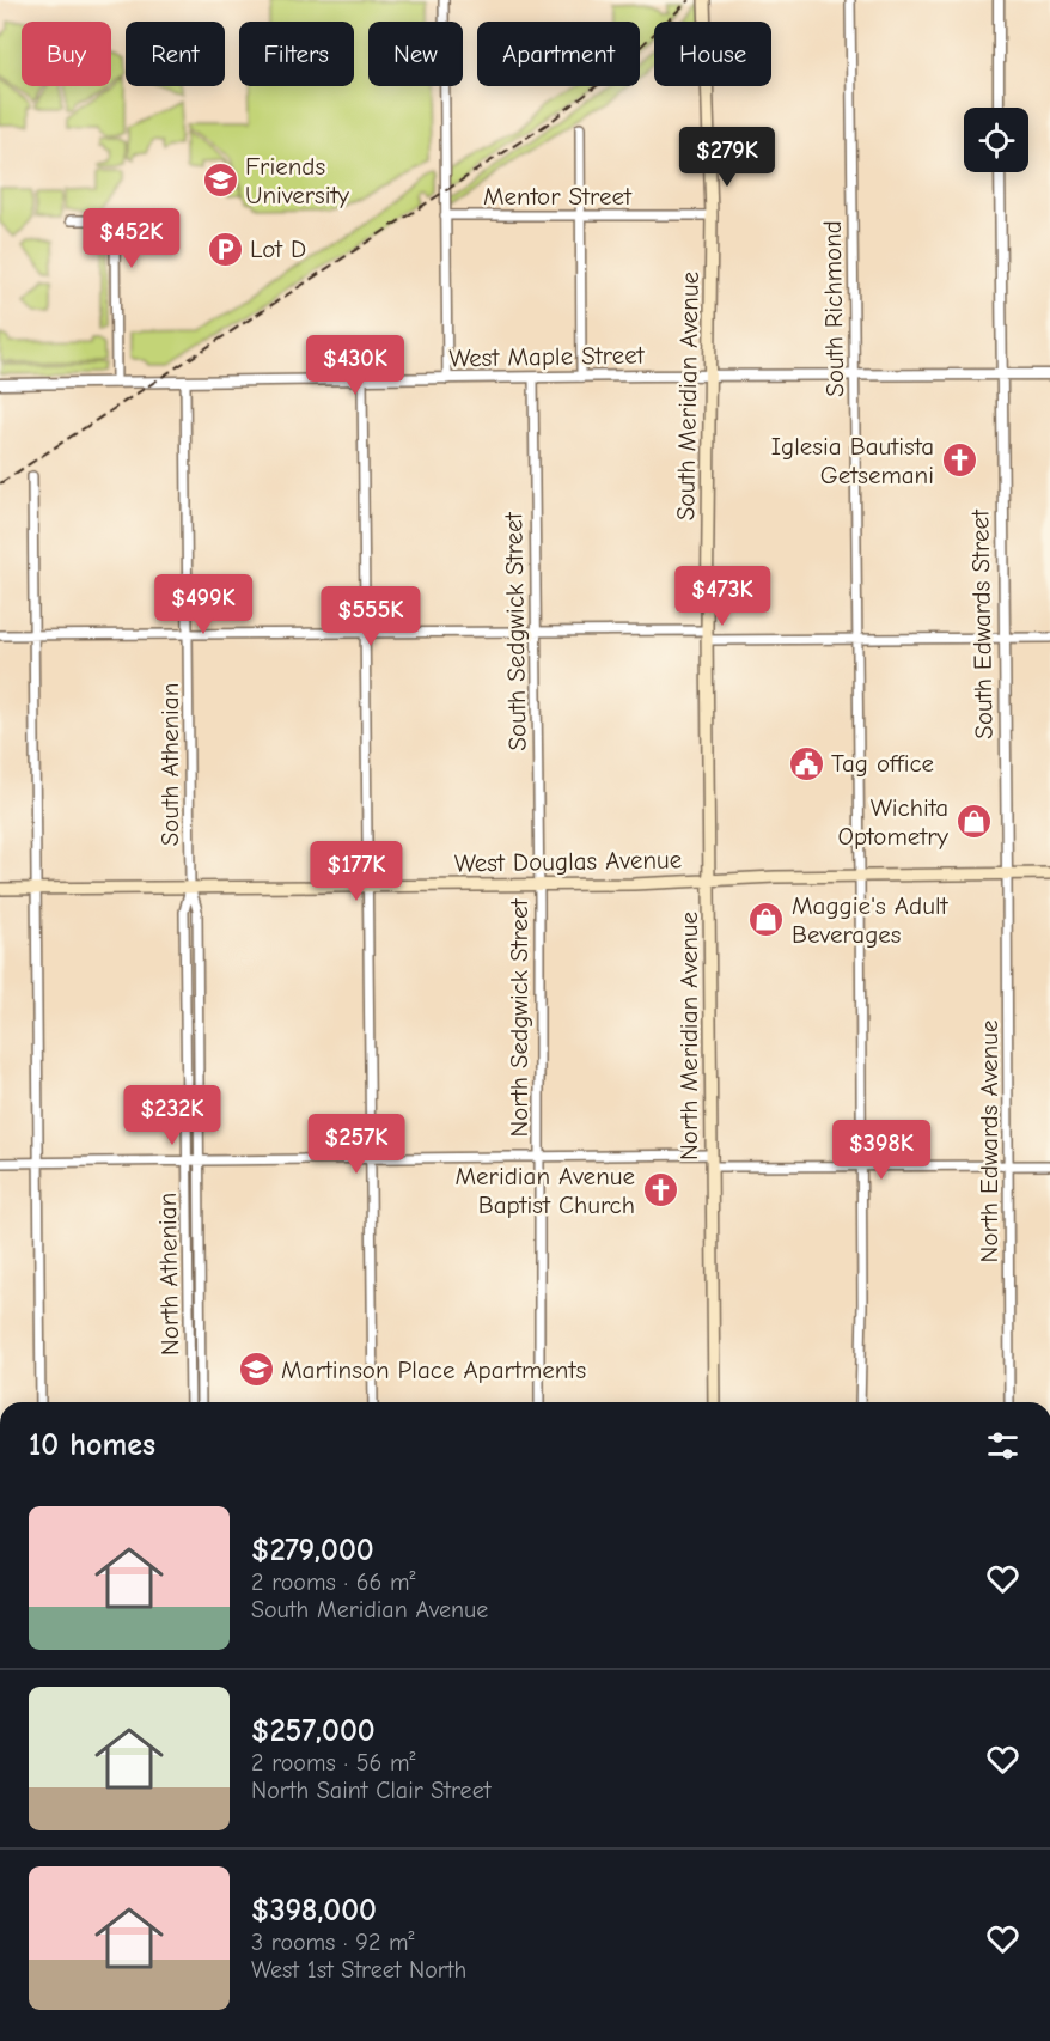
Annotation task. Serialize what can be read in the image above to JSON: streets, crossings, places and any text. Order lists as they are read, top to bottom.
{
  "streets": {
    "main road": ["South Meridian Avenue", "West Douglas Avenue", "North Meridian Avenue"],
    "street": [
      "Mentor Street",
      "South Richmond",
      "West Maple Street",
      "South Edwards Street",
      "South Sedgwick Street",
      "South Athenian",
      "North Sedgwick Street",
      "North Edwards Avenue",
      "North Athenian"
    ]
  },
  "crossings": [
    ["Mentor Street", "South Meridian Avenue"],
    ["South Richmond", "West Maple Street"],
    ["South Richmond", "West Douglas Avenue"],
    ["West Maple Street", "South Meridian Avenue"],
    ["West Maple Street", "South Edwards Street"],
    ["West Maple Street", "South Sedgwick Street"],
    ["West Maple Street", "South Athenian"],
    ["South Meridian Avenue", "West Douglas Avenue"],
    ["South Meridian Avenue", "North Meridian Avenue"],
    ["South Edwards Street", "West Douglas Avenue"],
    ["South Edwards Street", "North Edwards Avenue"],
    ["South Sedgwick Street", "West Douglas Avenue"],
    ["South Sedgwick Street", "North Sedgwick Street"],
    ["South Athenian", "West Douglas Avenue"],
    ["South Athenian", "North Athenian"],
    ["West Douglas Avenue", "North Sedgwick Street"],
    ["West Douglas Avenue", "North Meridian Avenue"],
    ["West Douglas Avenue", "North Edwards Avenue"],
    ["West Douglas Avenue", "North Athenian"]
  ],
  "places": {
    "school or university": ["Friends University", "Martinson Place Apartments"],
    "parking": ["Lot D"],
    "church": ["Iglesia Bautista Getsemani", "Meridian Avenue Baptist Church"],
    "public building": ["Tag office"],
    "shop": ["Wichita Optometry", "Maggie's Adult Beverages"]
  },
  "page": {
    "chip": [
      "Buy",
      "Rent",
      "Filters",
      "New",
      "Apartment",
      "House"
    ],
    "price": [
      "$279K",
      "$452K",
      "$430K",
      "$473K",
      "$499K",
      "$555K",
      "$177K",
      "$232K",
      "$257K",
      "$398K"
    ],
    "heading": "10 homes",
    "list": [
      {
        "name": "$279,000",
        "note": "2 rooms · 66 m² · South Meridian Avenue"
      },
      {
        "name": "$257,000",
        "note": "2 rooms · 56 m² · North Saint Clair Street"
      },
      {
        "name": "$398,000",
        "note": "3 rooms · 92 m² · West 1st Street North"
      }
    ]
  }
}
